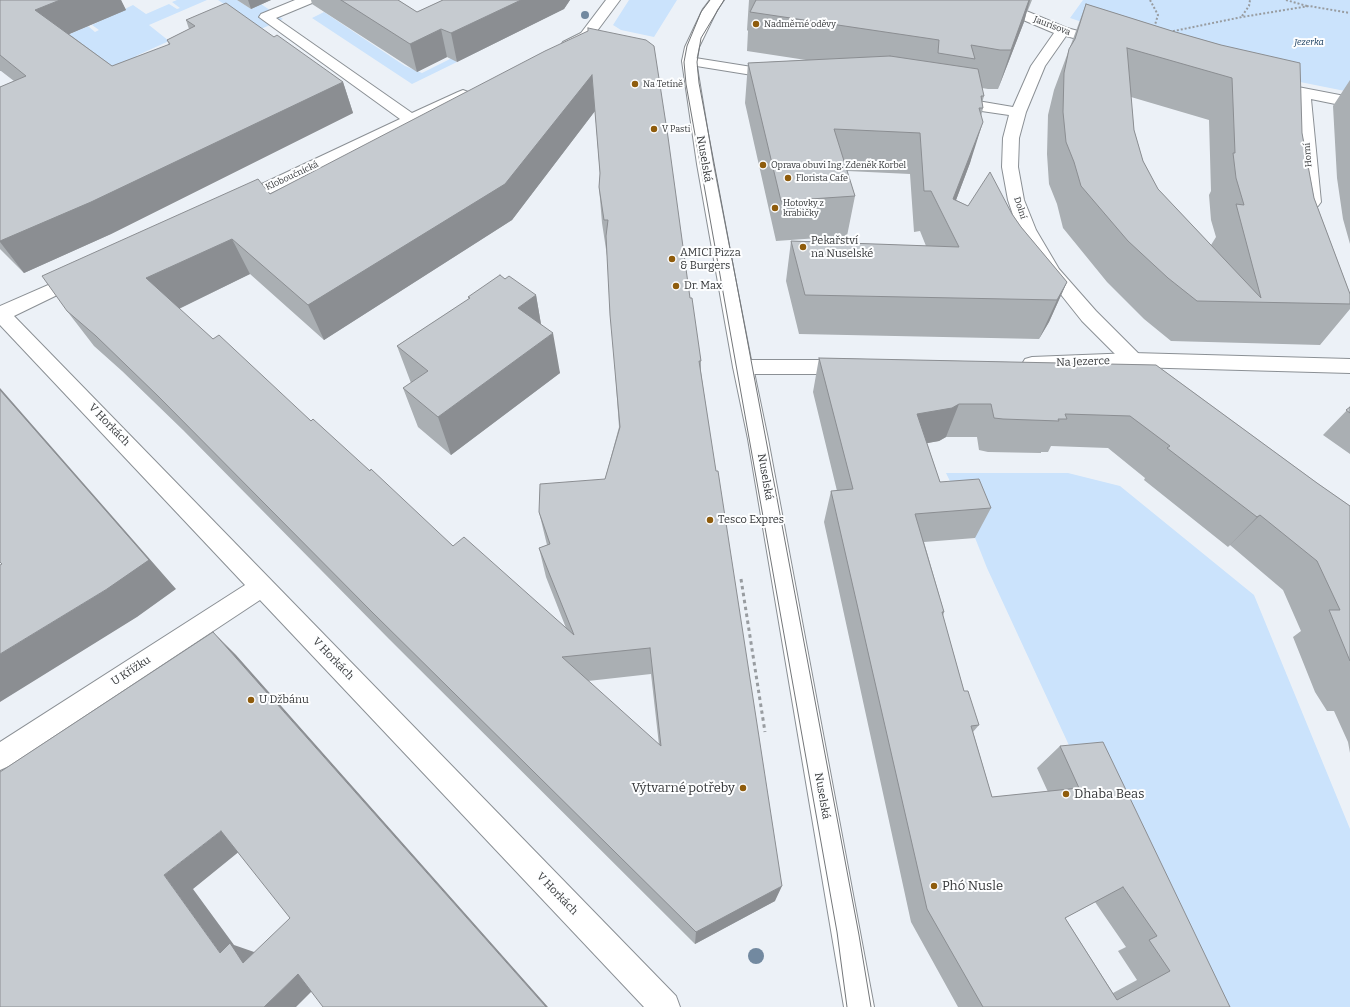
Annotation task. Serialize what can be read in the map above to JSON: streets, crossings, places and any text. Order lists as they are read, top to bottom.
{
  "streets": {
    "street": [
      "Jaurisova",
      "Horní",
      "Nuselská",
      "Kloboučnická",
      "Dolní",
      "Na Jezerce",
      "V Horkách",
      "U Křížku"
    ]
  },
  "crossings": [
    ["Jaurisova", "Dolní"],
    ["Dolní", "Na Jezerce"],
    ["V Horkách", "U Křížku"]
  ],
  "parks": ["Jezerka"],
  "places": [
    "Nadměrné oděvy",
    "Na Tetíně",
    "V Pasti",
    "Oprava obuvi Ing. Zdeněk Korbel",
    "Florista Cafe",
    "Hotovky z krabičky",
    "Pekařství na Nuselské",
    "AMICI Pizza & Burgers",
    "Dr. Max",
    "Tesco Expres",
    "U Džbánu",
    "Výtvarné potřeby",
    "Dhaba Beas",
    "Phó Nusle"
  ]
}
